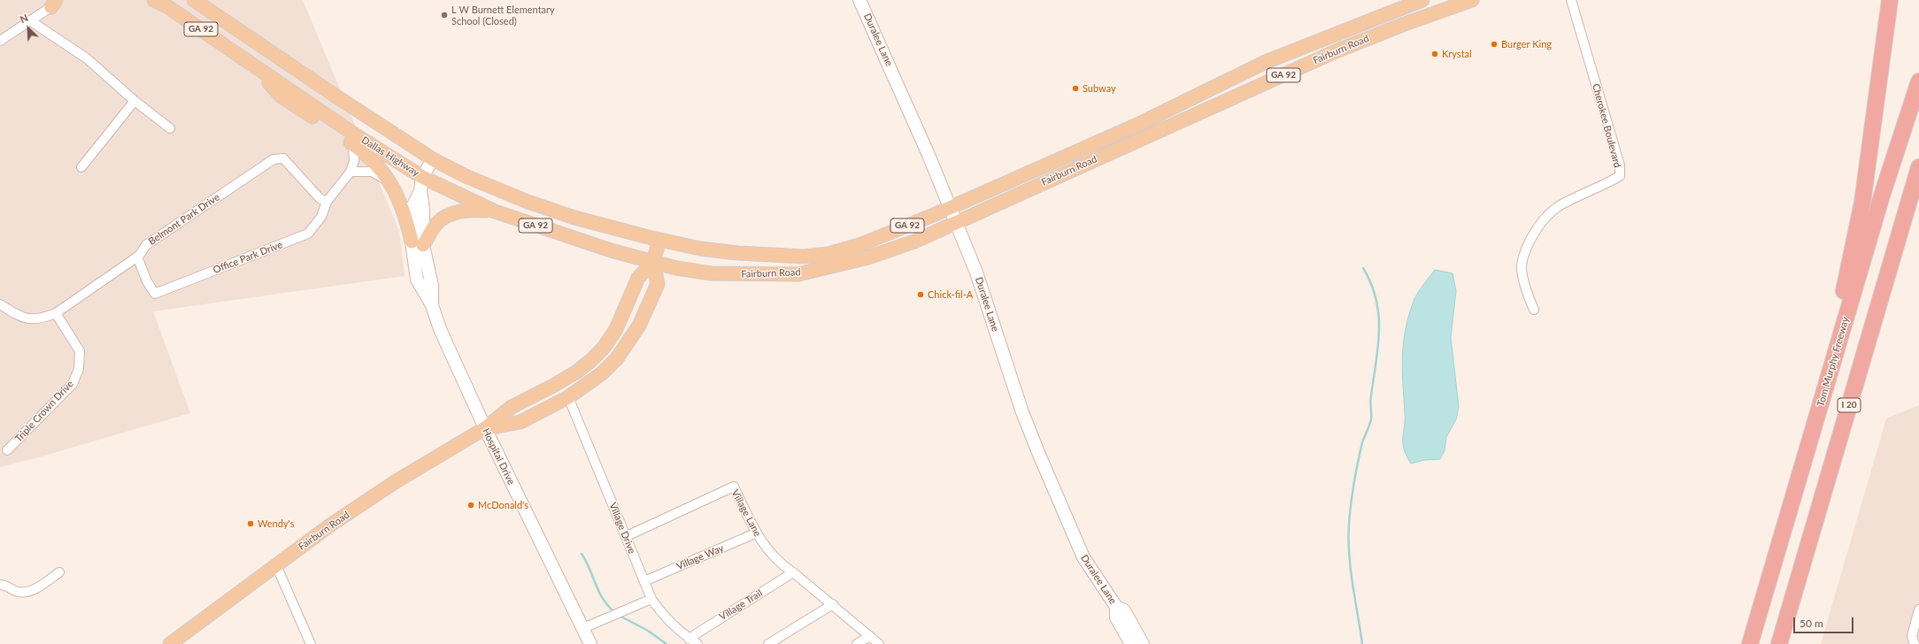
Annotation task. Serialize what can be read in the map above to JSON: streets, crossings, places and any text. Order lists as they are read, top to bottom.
{
  "streets": {
    "highway": ["Tom Murphy Freeway", "I 20"],
    "main road": ["GA 92", "Fairburn Road", "Dallas Highway"],
    "street": [
      "Duralee Lane",
      "Cherokee Boulevard",
      "Belmont Park Drive",
      "Office Park Drive",
      "Triple Crown Drive",
      "Hospital Drive",
      "Village Lane",
      "Village Drive",
      "Village Way",
      "Village Trail"
    ]
  },
  "crossings": [
    ["Duralee Lane", "Fairburn Road"],
    ["Fairburn Road", "Dallas Highway"],
    ["Fairburn Road", "Hospital Drive"],
    ["Fairburn Road", "Village Drive"],
    ["Dallas Highway", "Hospital Drive"],
    ["Belmont Park Drive", "Office Park Drive"],
    ["Belmont Park Drive", "Triple Crown Drive"],
    ["Village Lane", "Village Drive"],
    ["Village Lane", "Village Way"],
    ["Village Lane", "Village Trail"],
    ["Village Drive", "Village Way"],
    ["Village Drive", "Village Trail"]
  ],
  "places": [
    "L W Burnett Elementary School (Closed)",
    "Burger King",
    "Krystal",
    "Subway",
    "Chick-fil-A",
    "McDonald's",
    "Wendy's"
  ],
  "scale_bar": "50 m",
  "north": "top left"
}
